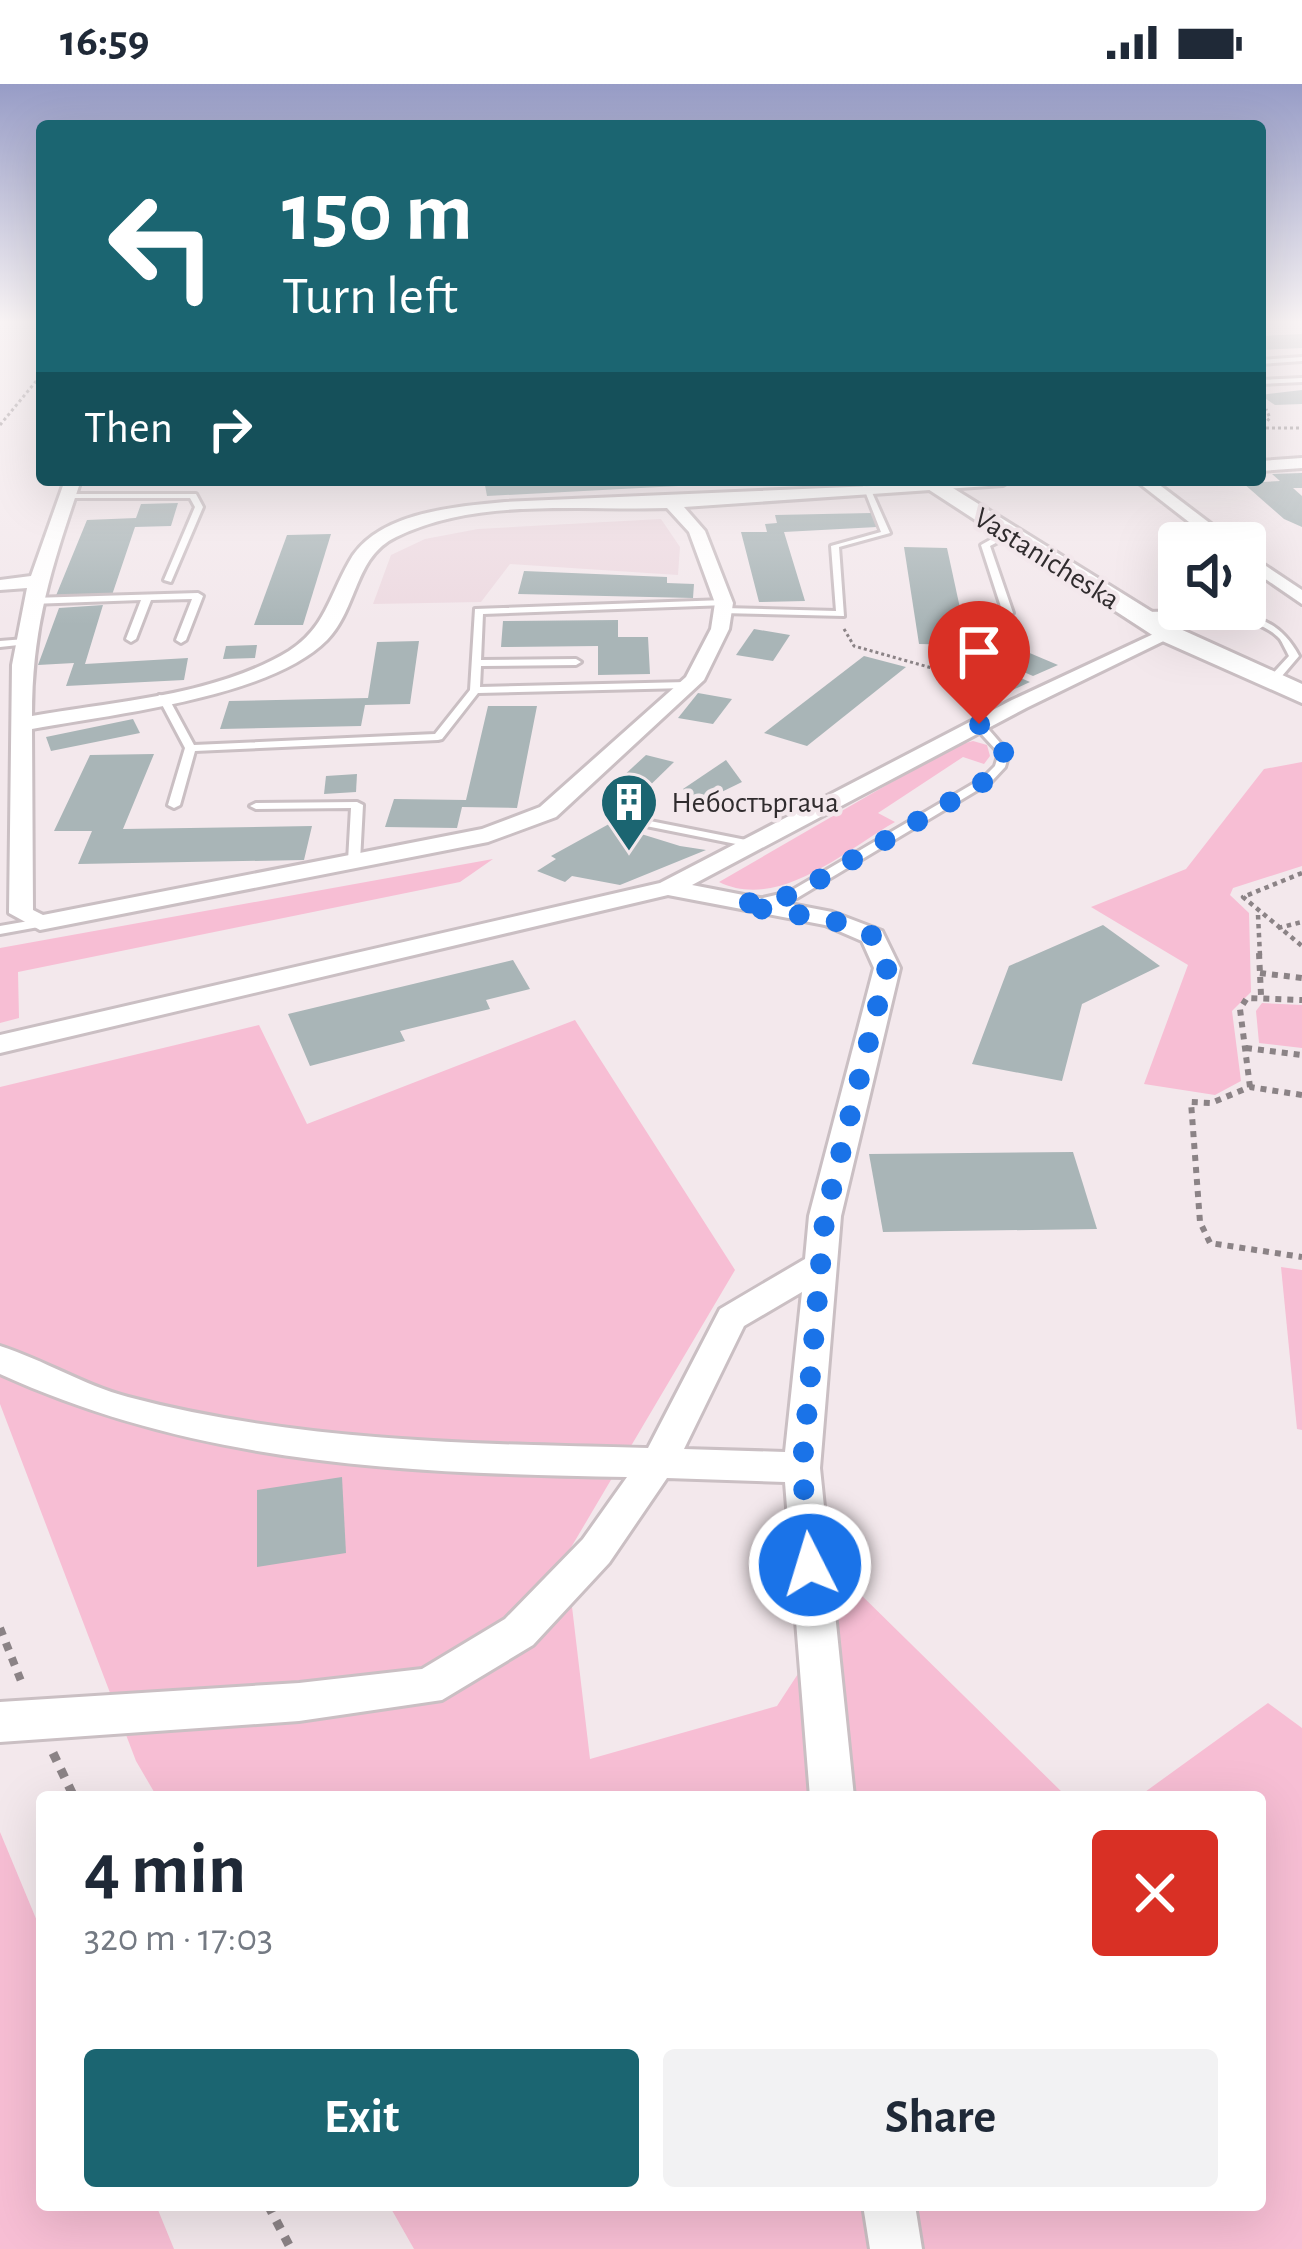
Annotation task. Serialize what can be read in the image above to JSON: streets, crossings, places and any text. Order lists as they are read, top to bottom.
{
  "streets": {
    "main road": ["Vastanicheska"]
  },
  "places": {
    "building": ["Небостъргача"]
  },
  "page": {
    "status": "16:59",
    "turn": ["150 m", "Turn left"],
    "then": "Then",
    "heading": ["4 min", "320 m · 17:03"],
    "buttons": ["Exit", "Share"]
  }
}
